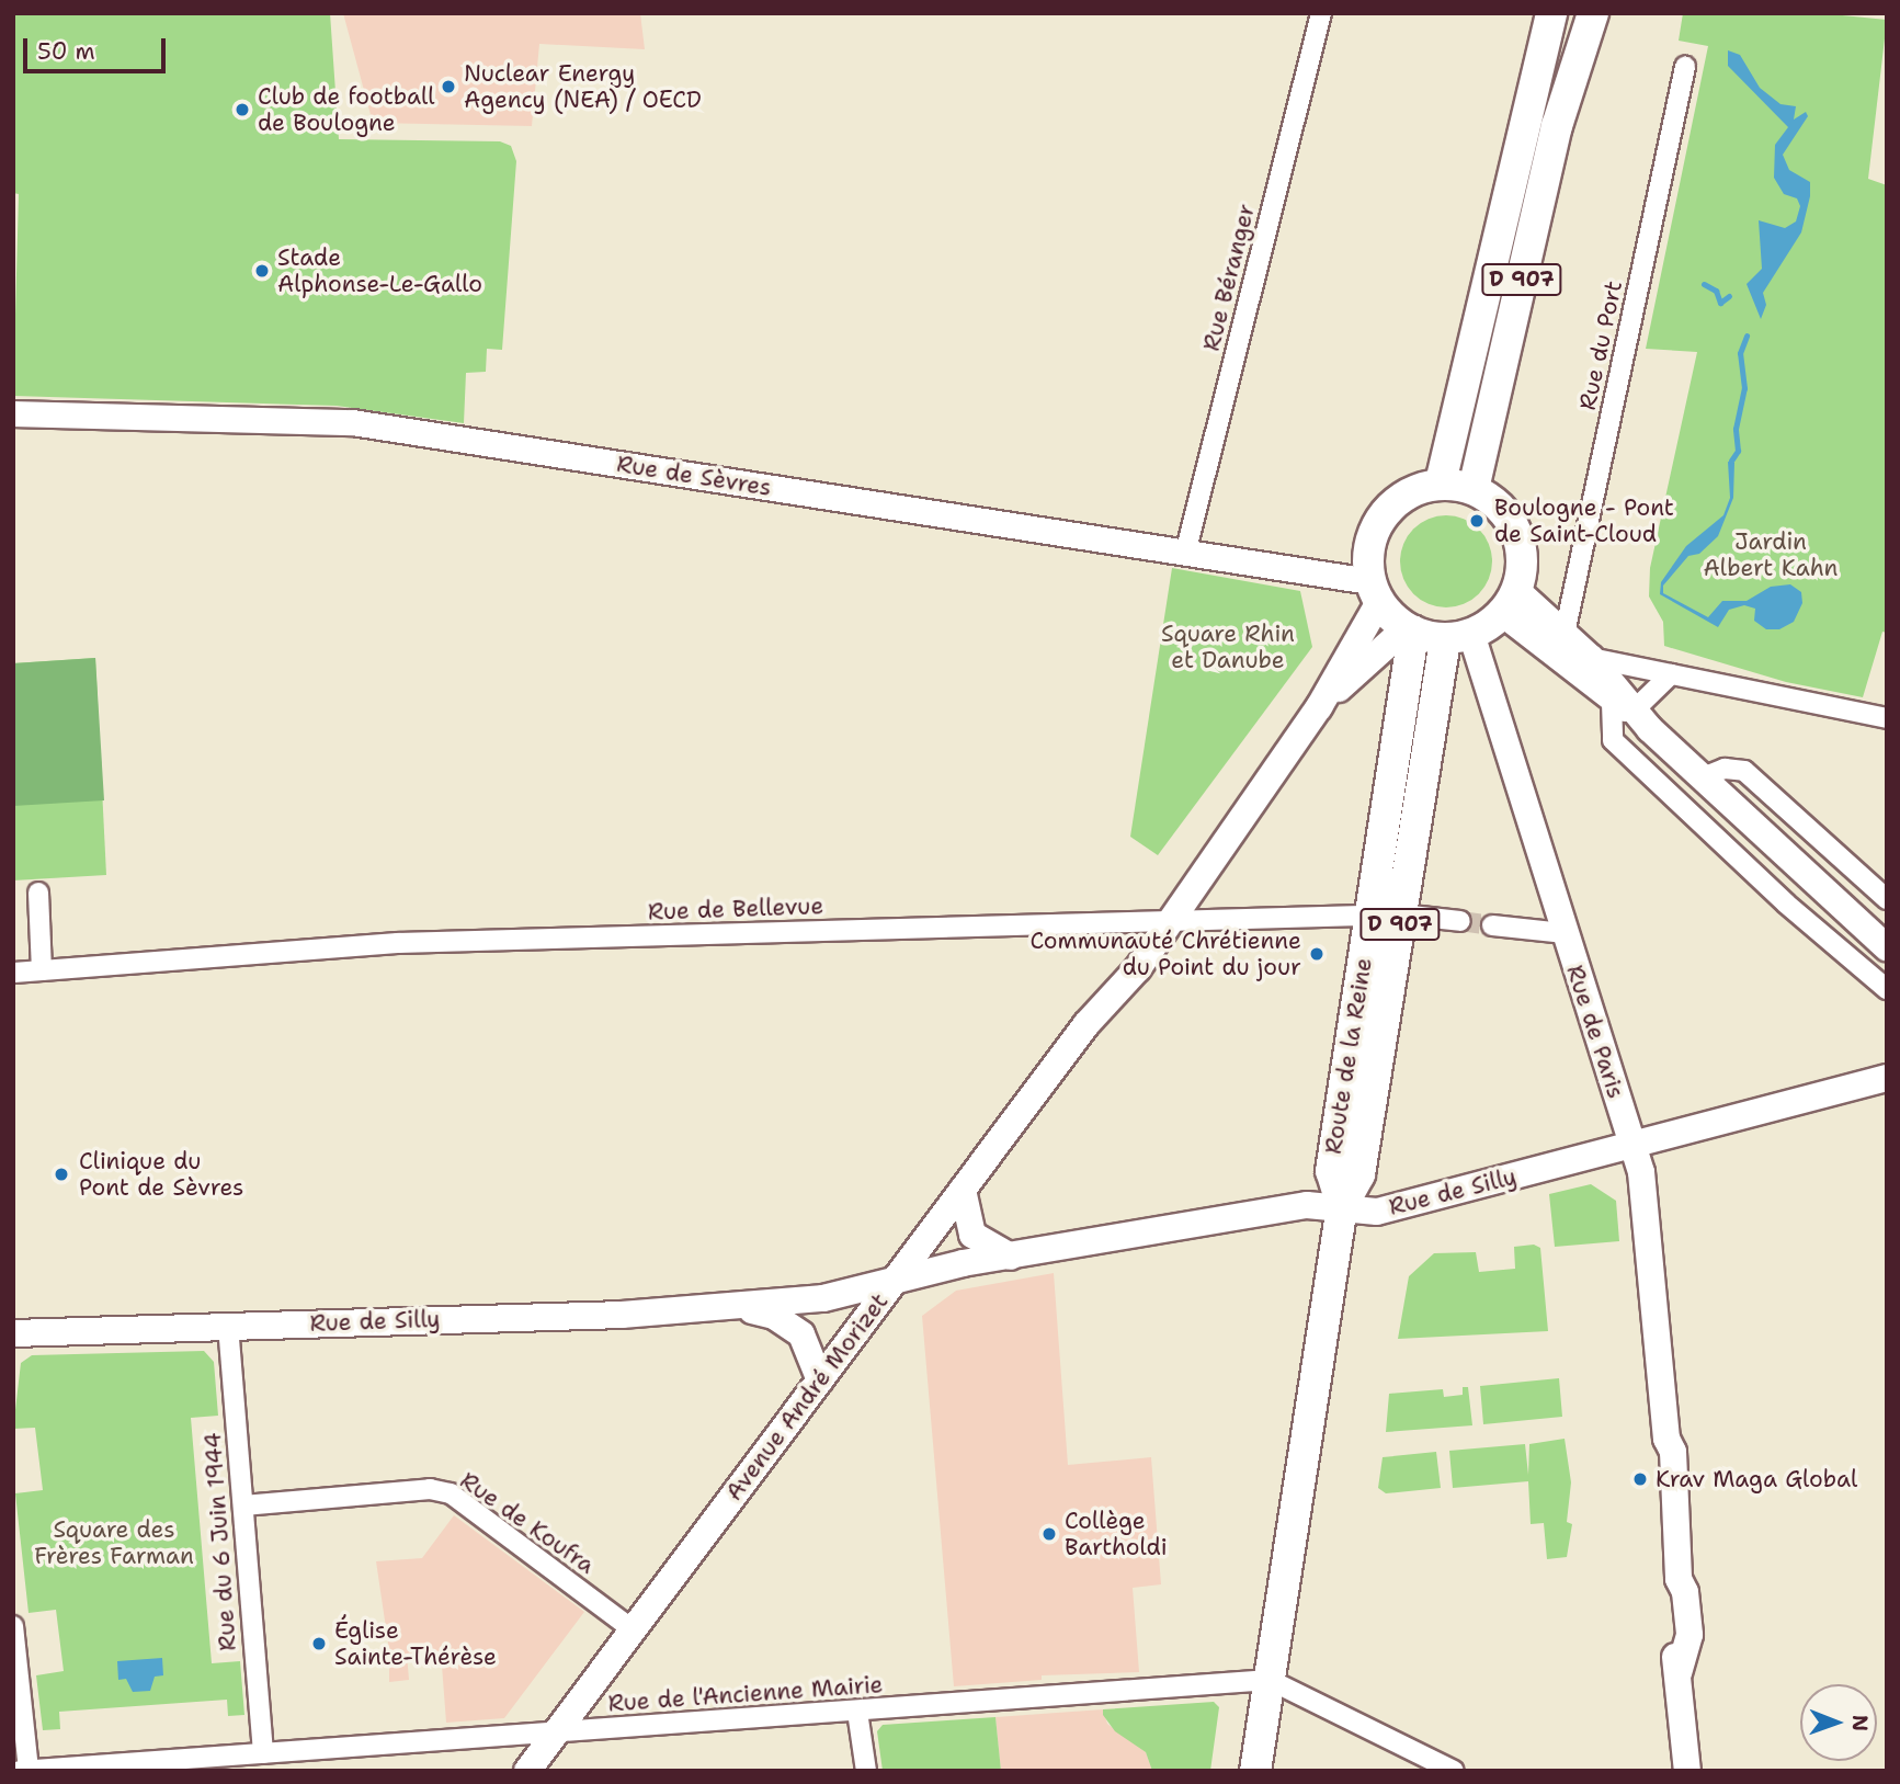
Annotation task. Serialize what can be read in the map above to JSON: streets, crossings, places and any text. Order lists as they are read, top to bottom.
{
  "streets": {
    "main road": [
      "D 907",
      "Rue de Paris",
      "Route de la Reine",
      "Rue de Silly",
      "Avenue André Morizet"
    ],
    "street": [
      "Rue Béranger",
      "Rue du Port",
      "Rue de Sèvres",
      "Rue de Bellevue",
      "Rue de Koufra",
      "Rue du 6 Juin 1944",
      "Rue de l'Ancienne Mairie"
    ]
  },
  "crossings": [
    ["Rue Béranger", "Rue de Sèvres"],
    ["D 907", "Rue de Sèvres"],
    ["D 907", "Rue de Paris"],
    ["D 907", "Route de la Reine"],
    ["D 907", "Avenue André Morizet"],
    ["Rue de Sèvres", "Rue de Paris"],
    ["Rue de Sèvres", "Route de la Reine"],
    ["Rue de Sèvres", "Avenue André Morizet"],
    ["Rue de Bellevue", "Route de la Reine"],
    ["Rue de Bellevue", "Avenue André Morizet"],
    ["Rue de Paris", "Route de la Reine"],
    ["Rue de Paris", "Rue de Silly"],
    ["Rue de Paris", "Avenue André Morizet"],
    ["Route de la Reine", "Rue de Silly"],
    ["Route de la Reine", "Avenue André Morizet"],
    ["Route de la Reine", "Rue de l'Ancienne Mairie"],
    ["Rue de Silly", "Avenue André Morizet"],
    ["Rue de Silly", "Rue du 6 Juin 1944"],
    ["Avenue André Morizet", "Rue de Koufra"],
    ["Avenue André Morizet", "Rue de l'Ancienne Mairie"],
    ["Rue de Koufra", "Rue du 6 Juin 1944"],
    ["Rue du 6 Juin 1944", "Rue de l'Ancienne Mairie"]
  ],
  "parks": ["Jardin Albert Kahn", "Square Rhin et Danube", "Square des Frères Farman"],
  "places": [
    "Nuclear Energy Agency (NEA) / OECD",
    "Club de football de Boulogne",
    "Stade Alphonse-Le-Gallo",
    "Boulogne - Pont de Saint-Cloud",
    "Communauté Chrétienne du Point du jour",
    "Clinique du Pont de Sèvres",
    "Krav Maga Global",
    "Collège Bartholdi",
    "Église Sainte-Thérèse"
  ],
  "scale_bar": "50 m",
  "north": "right"
}
